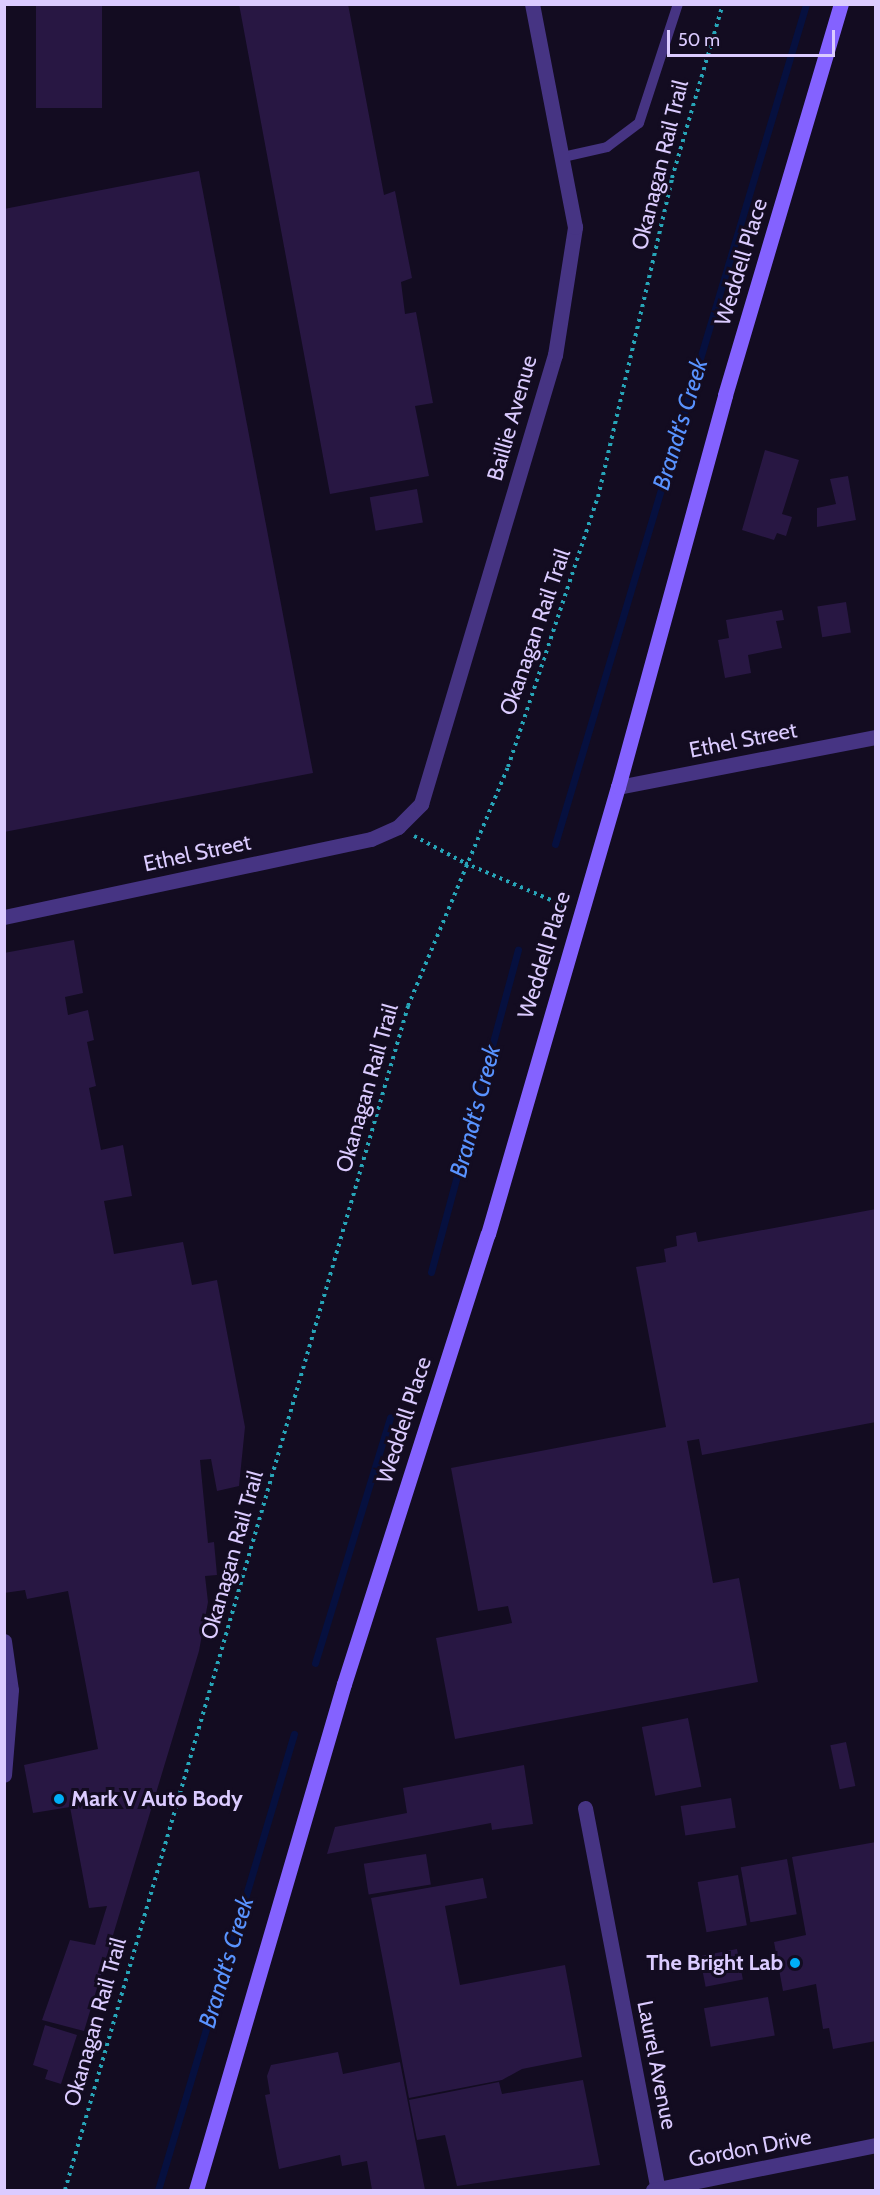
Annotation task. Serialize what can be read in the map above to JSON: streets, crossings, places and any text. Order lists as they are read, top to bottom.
{
  "streets": {
    "street": [
      "Weddell Place",
      "Baillie Avenue",
      "Ethel Street",
      "Laurel Avenue",
      "Gordon Drive"
    ],
    "path": ["Okanagan Rail Trail"]
  },
  "crossings": [
    ["Weddell Place", "Ethel Street"],
    ["Baillie Avenue", "Ethel Street"],
    ["Laurel Avenue", "Gordon Drive"]
  ],
  "water": ["Brandt's Creek"],
  "places": ["Mark V Auto Body", "The Bright Lab"],
  "scale_bar": "50 m"
}
